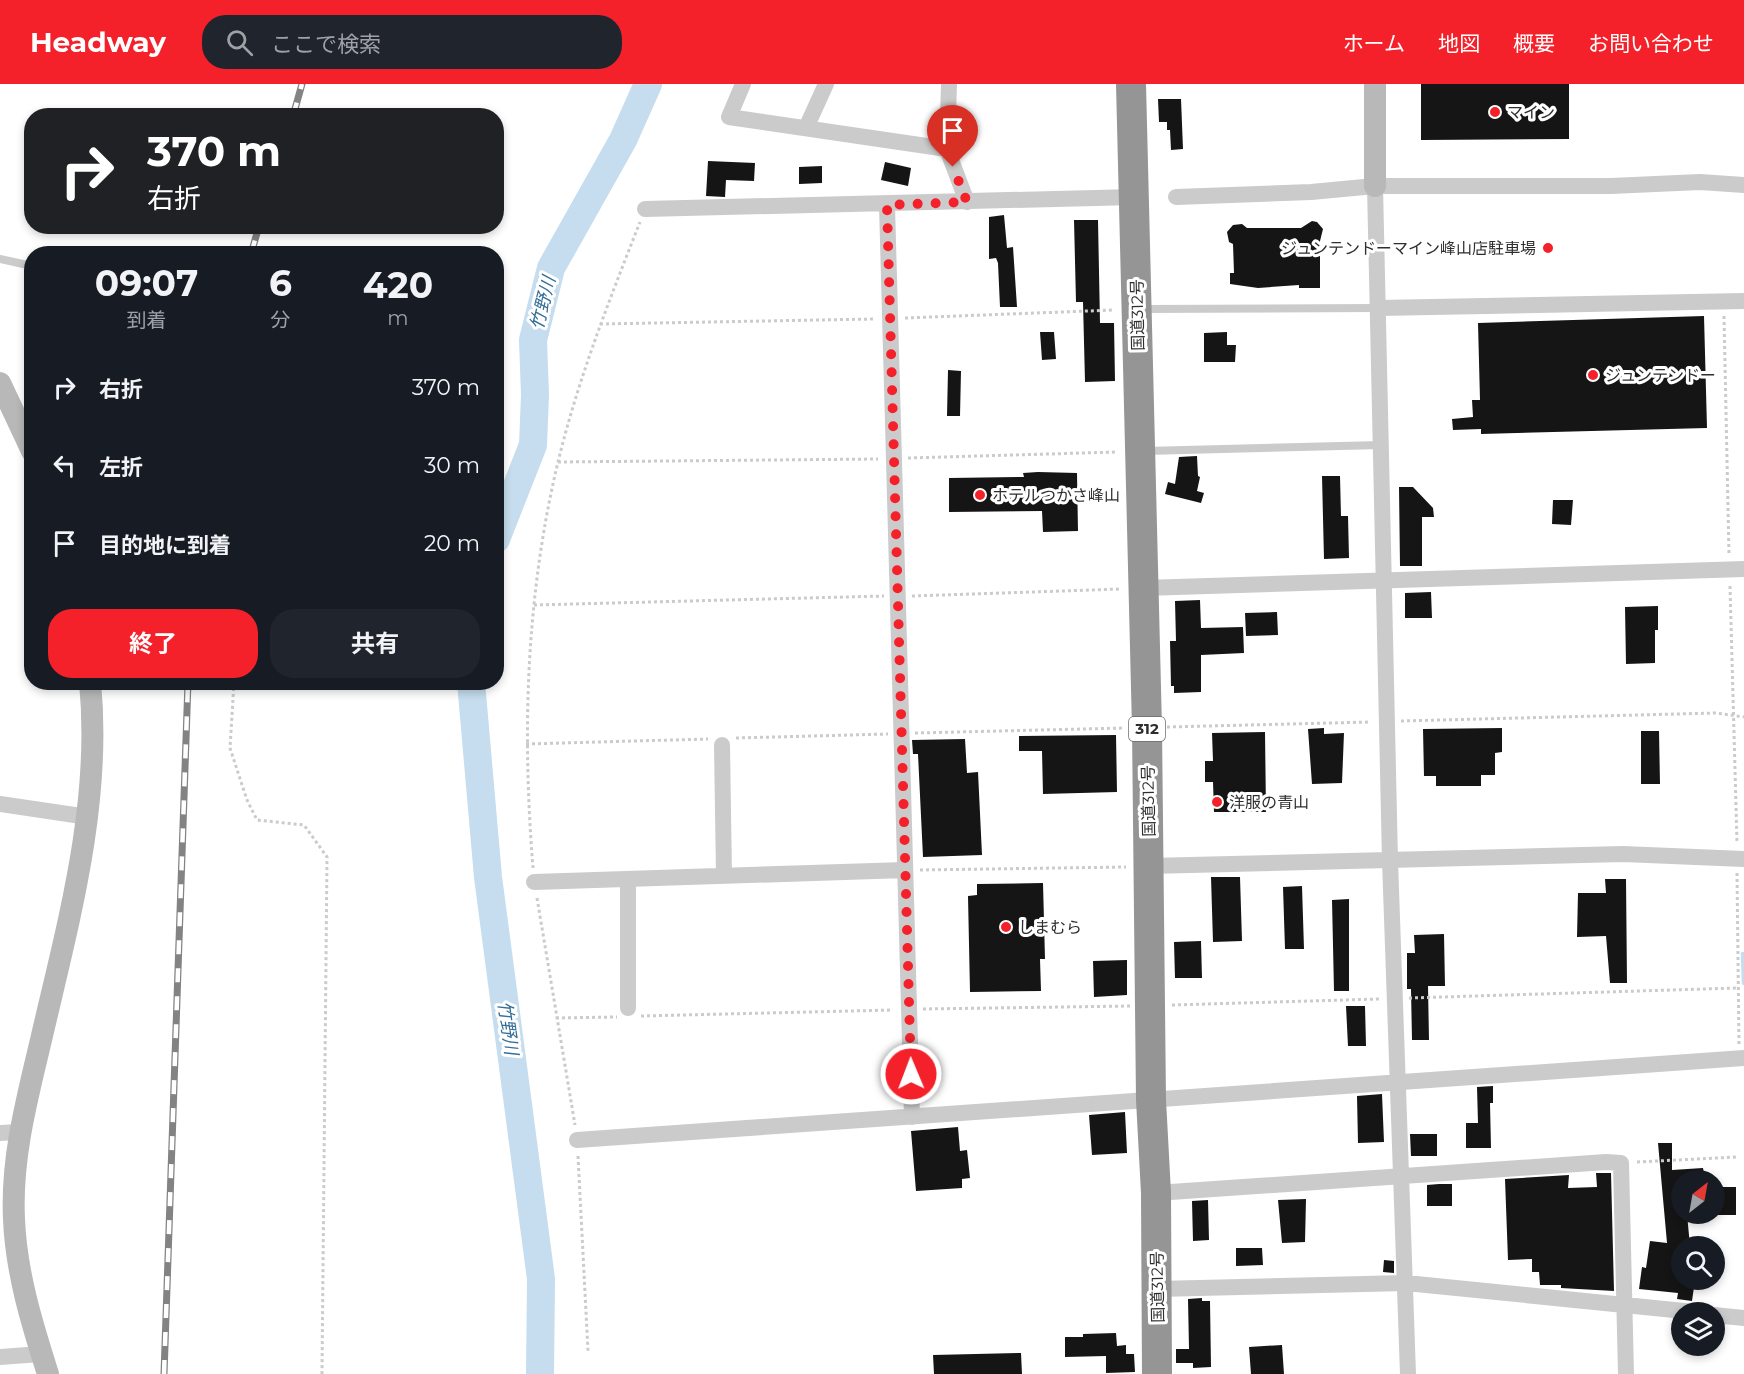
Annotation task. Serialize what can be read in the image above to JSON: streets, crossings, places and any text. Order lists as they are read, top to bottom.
{
  "streets": {
    "highway": ["国道312号", "312"]
  },
  "water": ["竹野川"],
  "places": [
    "マイン",
    "ジュンテンドーマイン峰山店駐車場",
    "ジュンテンドー",
    "ホテルつかさ峰山",
    "洋服の青山",
    "しまむら"
  ],
  "north": "top right",
  "page": {
    "header": "Headway",
    "search": "ここで検索",
    "nav": [
      "ホーム",
      "地図",
      "概要",
      "お問い合わせ"
    ],
    "turn": ["370 m", "右折"],
    "eta": [
      "09:07",
      "到着",
      "6",
      "分",
      "420",
      "m"
    ],
    "list": [
      {
        "name": "右折",
        "value": "370 m"
      },
      {
        "name": "左折",
        "value": "30 m"
      },
      {
        "name": "目的地に到着",
        "value": "20 m"
      }
    ],
    "buttons": ["終了", "共有"]
  }
}
